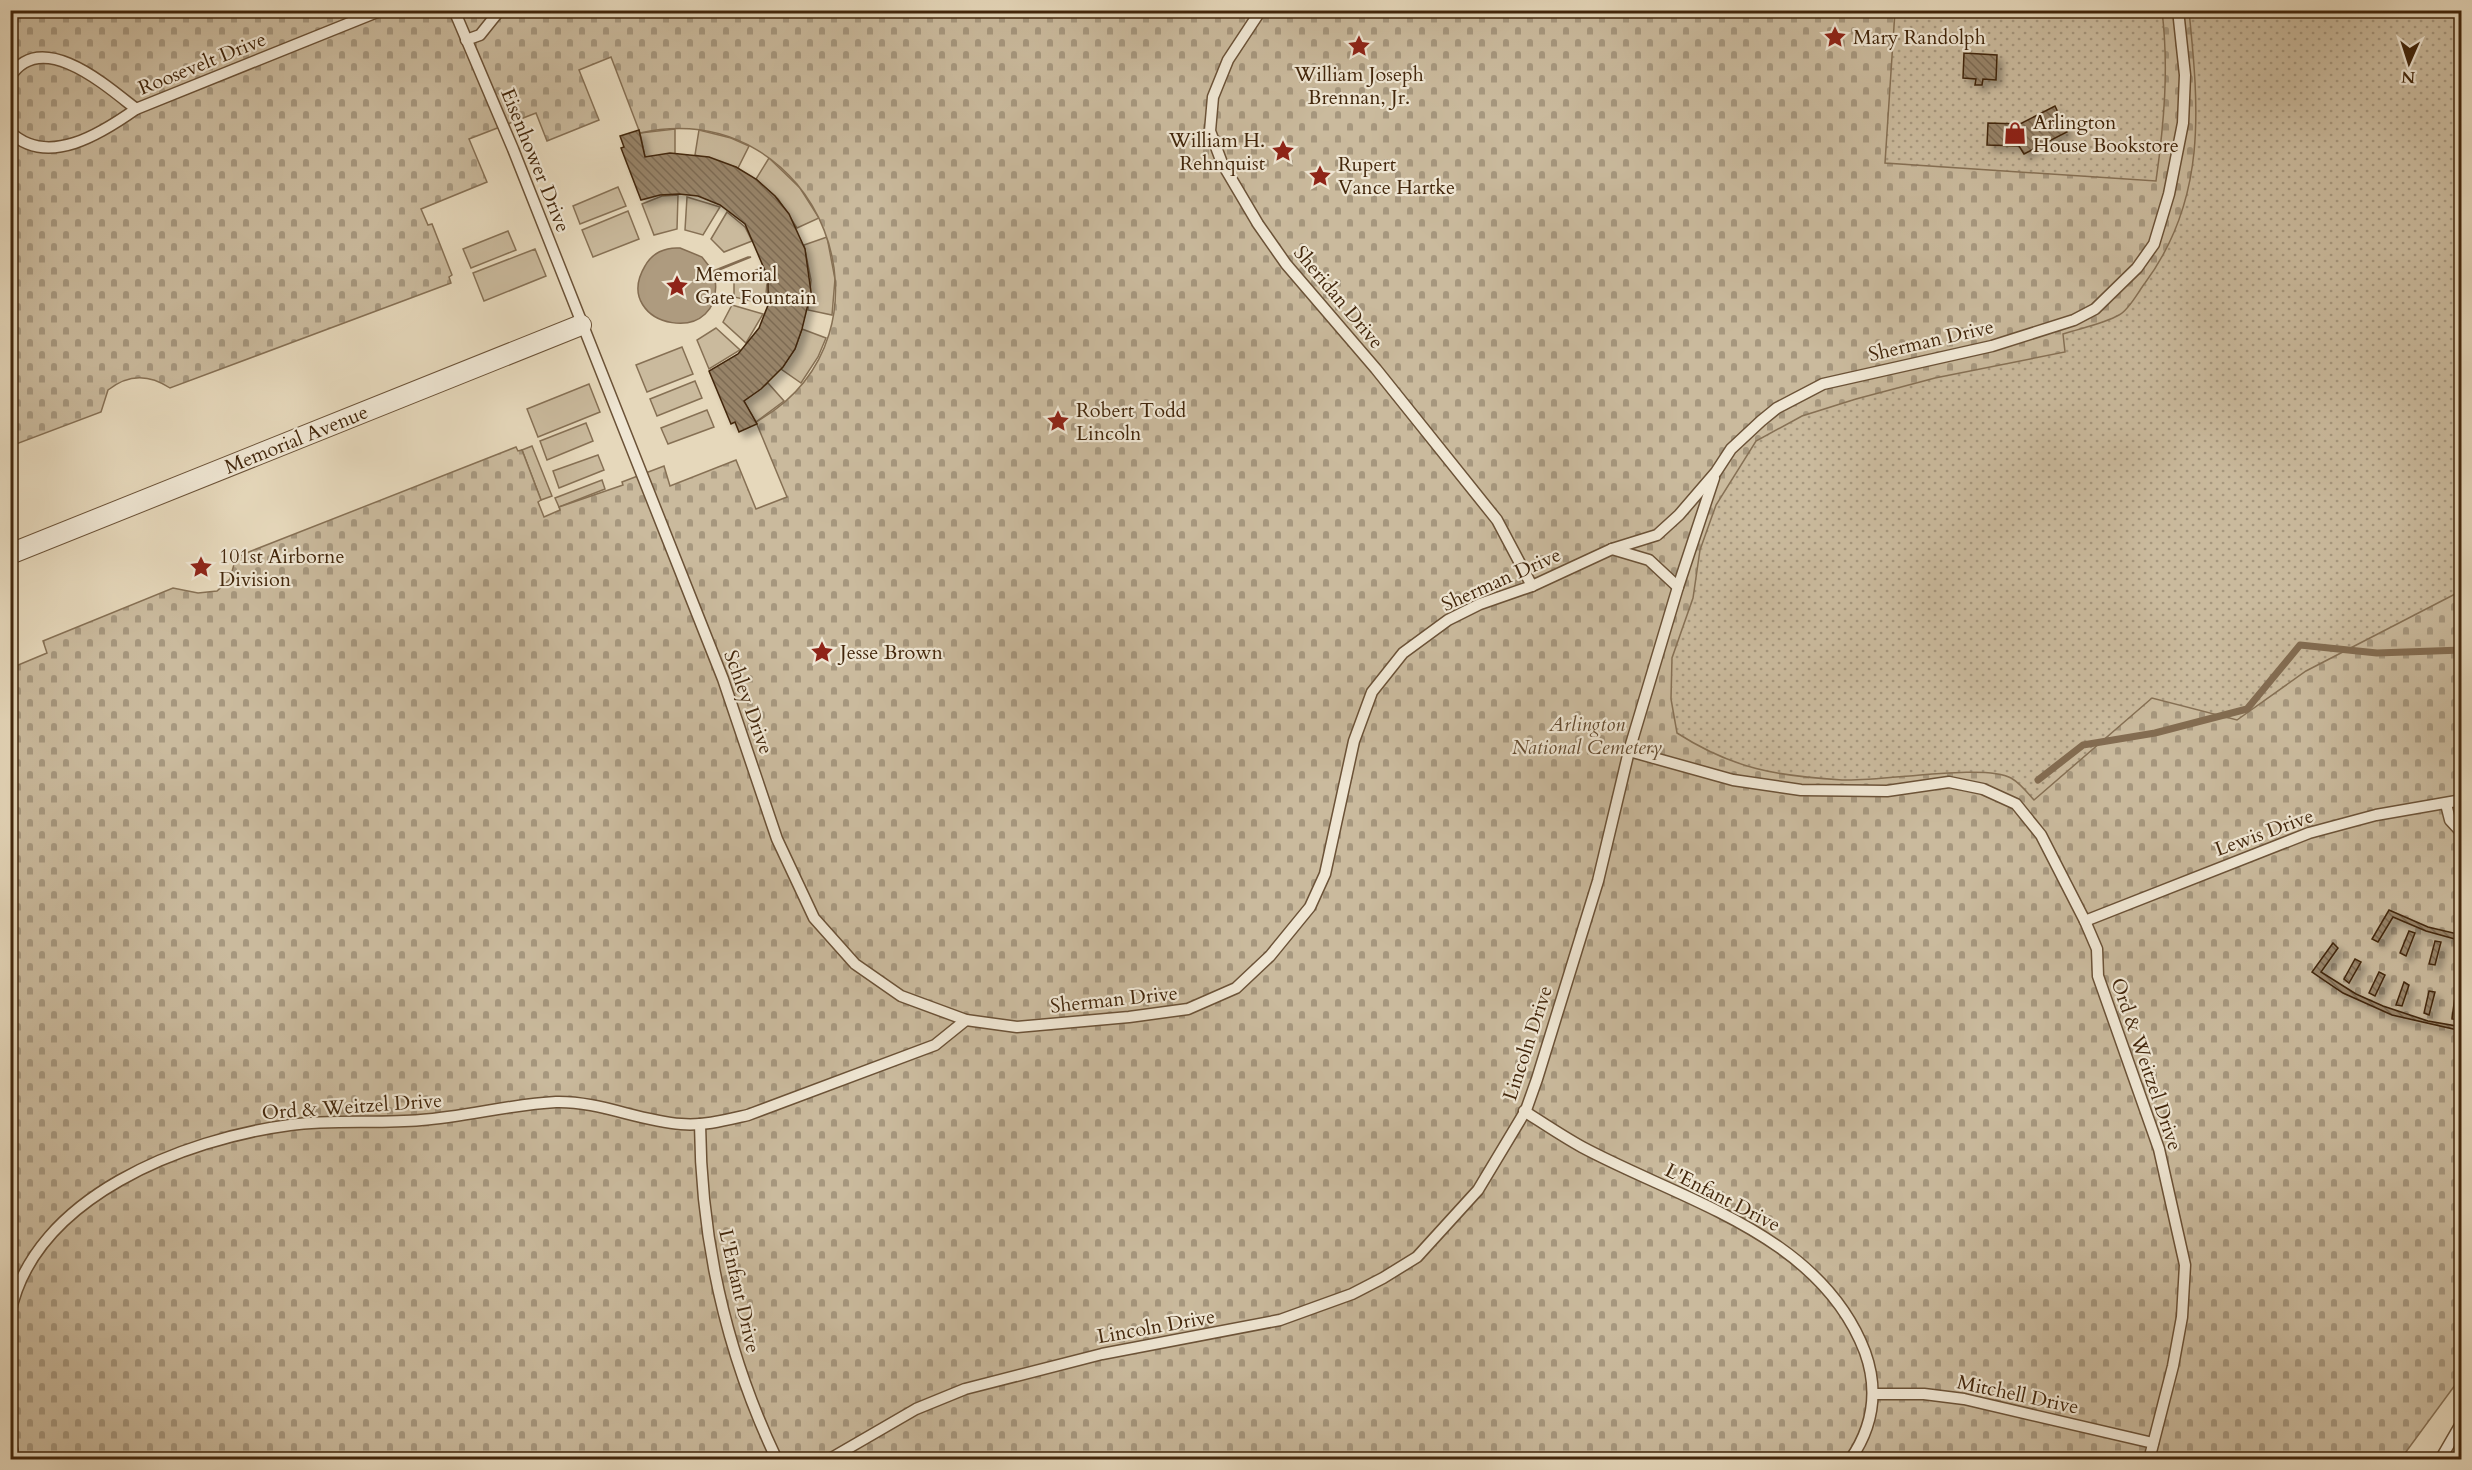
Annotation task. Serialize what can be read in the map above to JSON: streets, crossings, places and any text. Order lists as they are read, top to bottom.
{
  "streets": {
    "street": ["Memorial Avenue"],
    "lane": [
      "Roosevelt Drive",
      "Eisenhower Drive",
      "Sheridan Drive",
      "Sherman Drive",
      "Schley Drive",
      "Lewis Drive",
      "Lincoln Drive",
      "Ord & Weitzel Drive",
      "L'Enfant Drive",
      "Mitchell Drive"
    ]
  },
  "crossings": [
    ["Eisenhower Drive", "Memorial Avenue"],
    ["Eisenhower Drive", "Schley Drive"],
    ["Sheridan Drive", "Sherman Drive"],
    ["Sherman Drive", "Schley Drive"],
    ["Sherman Drive", "Lincoln Drive"],
    ["Memorial Avenue", "Schley Drive"],
    ["Lewis Drive", "Ord & Weitzel Drive"],
    ["Lincoln Drive", "Ord & Weitzel Drive"],
    ["Lincoln Drive", "L'Enfant Drive"],
    ["Ord & Weitzel Drive", "L'Enfant Drive"],
    ["Ord & Weitzel Drive", "Mitchell Drive"],
    ["L'Enfant Drive", "Mitchell Drive"]
  ],
  "parks": ["Arlington National Cemetery"],
  "places": {
    "place": [
      "Mary Randolph",
      "William Joseph Brennan, Jr.",
      "William H. Rehnquist",
      "Rupert Vance Hartke",
      "Memorial Gate Fountain",
      "Robert Todd Lincoln",
      "101st Airborne Division",
      "Jesse Brown"
    ],
    "shop": ["Arlington House Bookstore"]
  },
  "north": "bottom"
}
